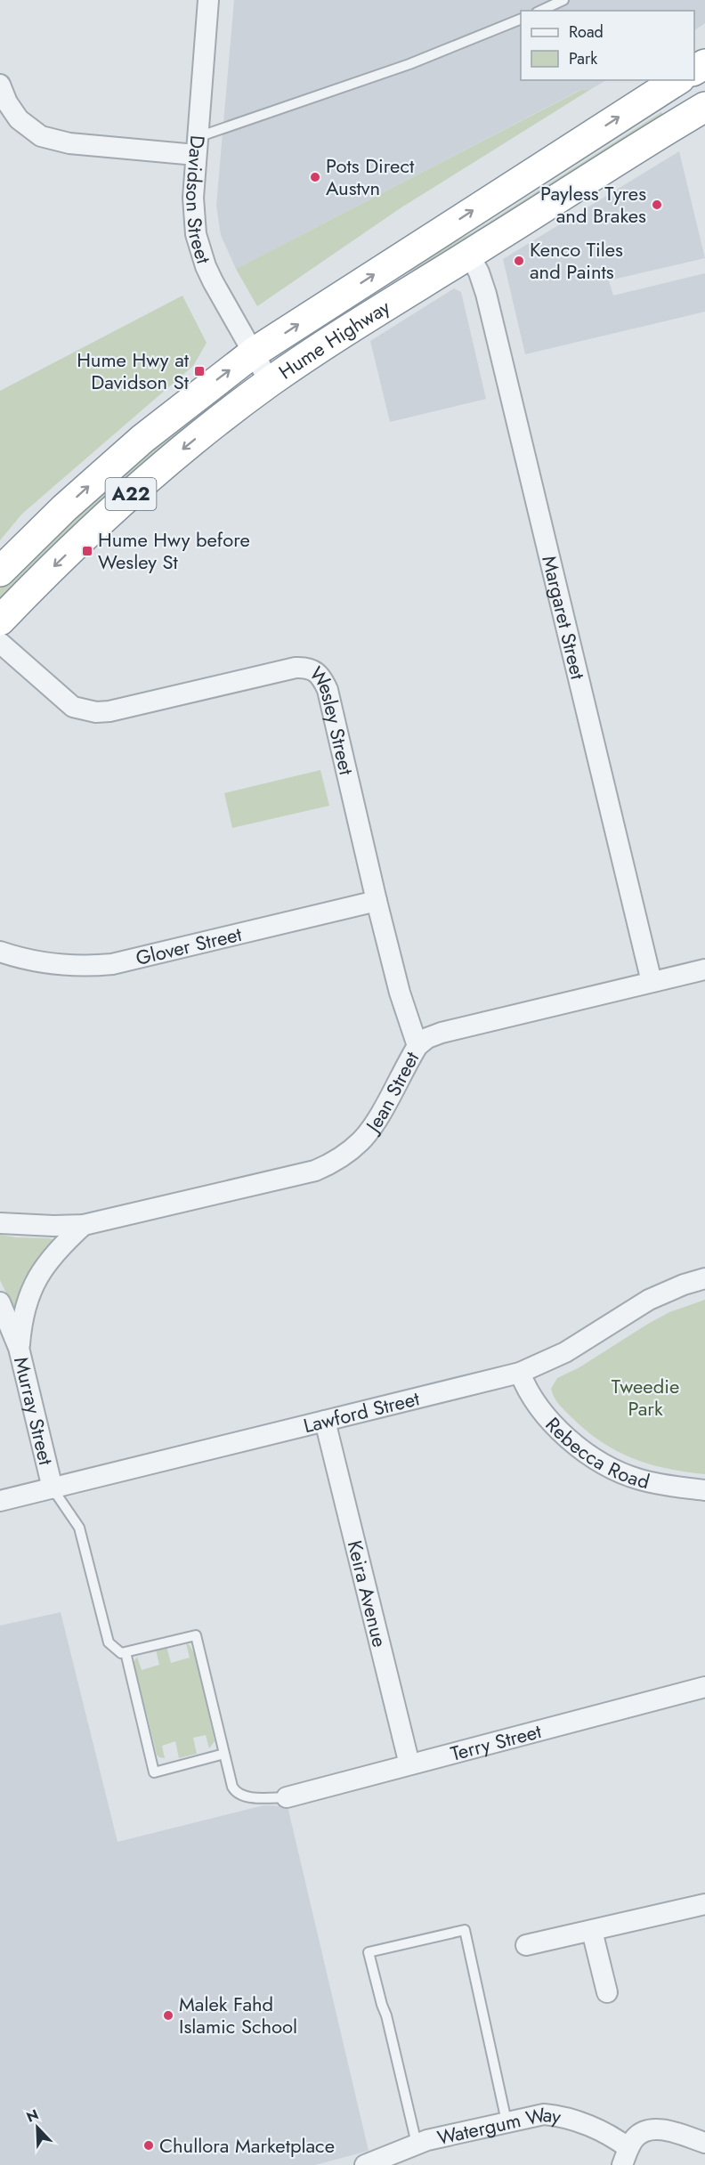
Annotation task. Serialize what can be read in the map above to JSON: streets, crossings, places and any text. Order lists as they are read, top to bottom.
{
  "streets": {
    "highway": ["Hume Highway", "A22"],
    "street": [
      "Davidson Street",
      "Margaret Street",
      "Wesley Street",
      "Glover Street",
      "Jean Street",
      "Murray Street",
      "Lawford Street",
      "Rebecca Road",
      "Keira Avenue",
      "Terry Street",
      "Watergum Way"
    ]
  },
  "crossings": [
    ["Davidson Street", "Hume Highway"],
    ["Hume Highway", "Margaret Street"],
    ["Margaret Street", "Jean Street"],
    ["Wesley Street", "Glover Street"],
    ["Wesley Street", "Jean Street"],
    ["Murray Street", "Lawford Street"],
    ["Lawford Street", "Rebecca Road"],
    ["Lawford Street", "Keira Avenue"],
    ["Keira Avenue", "Terry Street"]
  ],
  "parks": ["Tweedie Park"],
  "places": {
    "other": [
      "Pots Direct Austvn",
      "Payless Tyres and Brakes",
      "Kenco Tiles and Paints",
      "Malek Fahd Islamic School",
      "Chullora Marketplace"
    ],
    "transit": ["Hume Hwy at Davidson St", "Hume Hwy before Wesley St"]
  },
  "legend": ["Road", "Park"],
  "north": "top left"
}
